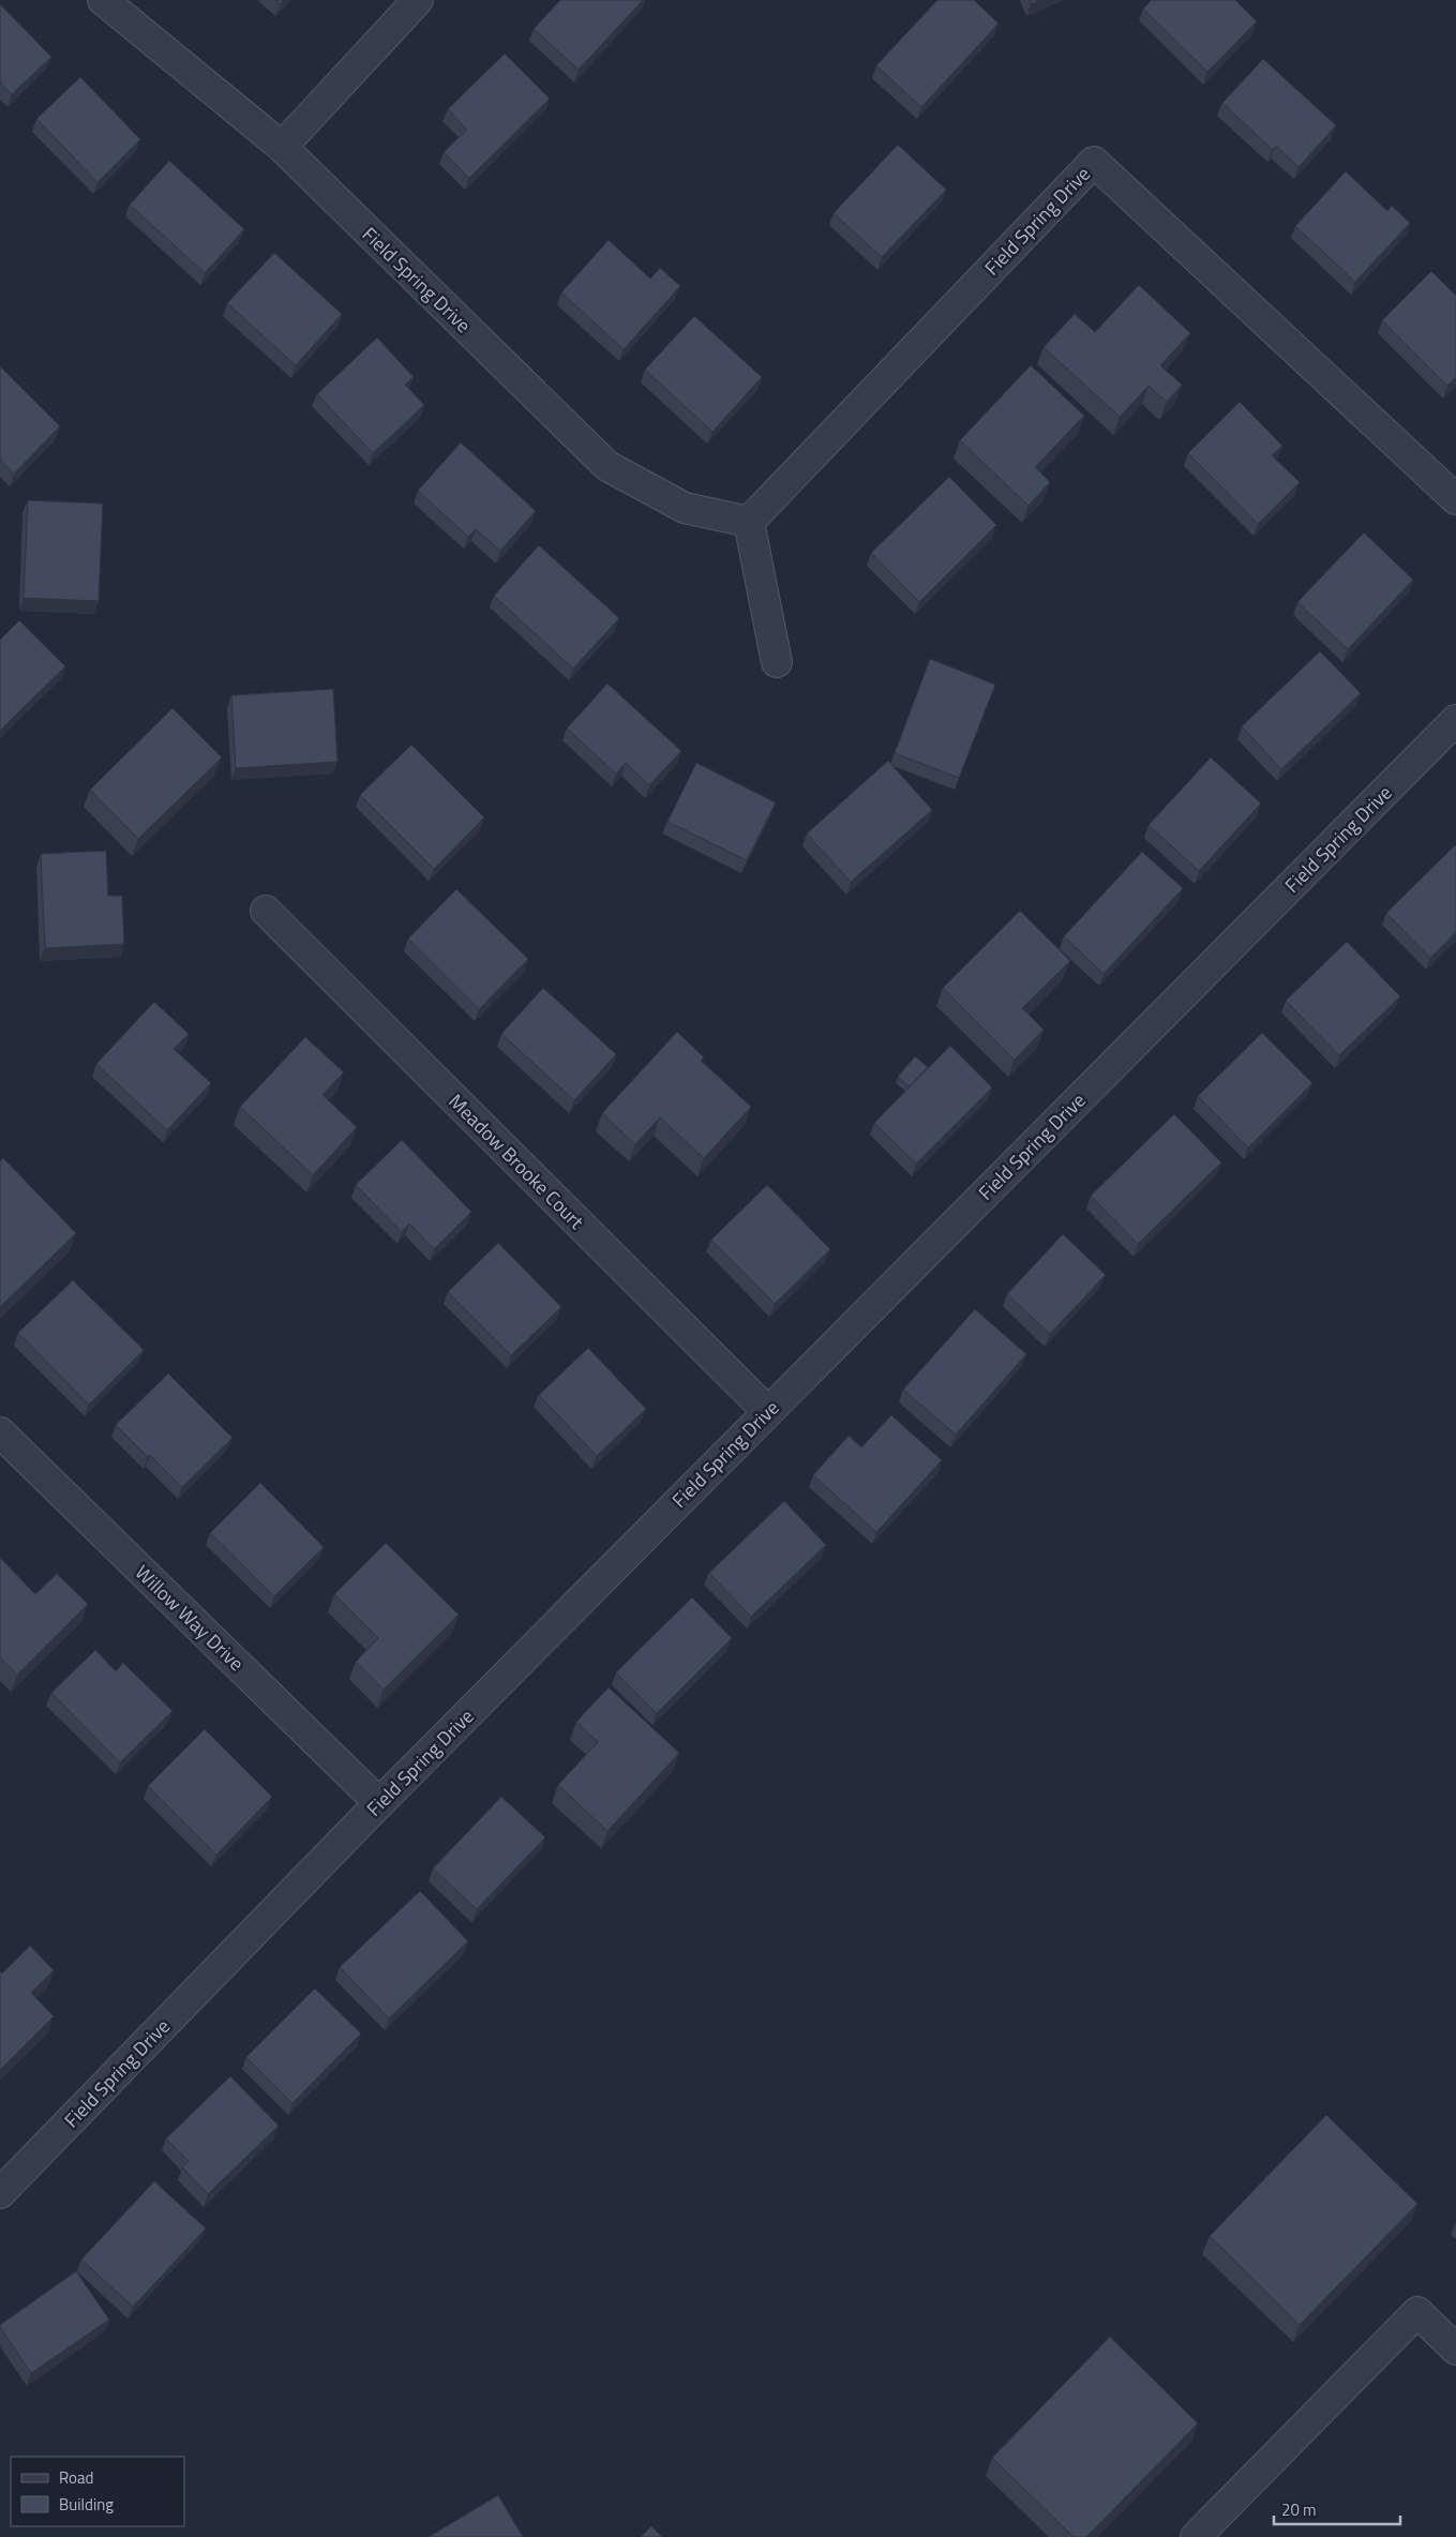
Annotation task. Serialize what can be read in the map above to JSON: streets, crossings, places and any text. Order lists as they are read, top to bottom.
{
  "streets": {
    "street": ["Field Spring Drive", "Meadow Brooke Court", "Willow Way Drive"]
  },
  "crossings": [
    ["Field Spring Drive", "Meadow Brooke Court"],
    ["Field Spring Drive", "Willow Way Drive"]
  ],
  "legend": ["Road", "Building"],
  "scale_bar": "20 m"
}
